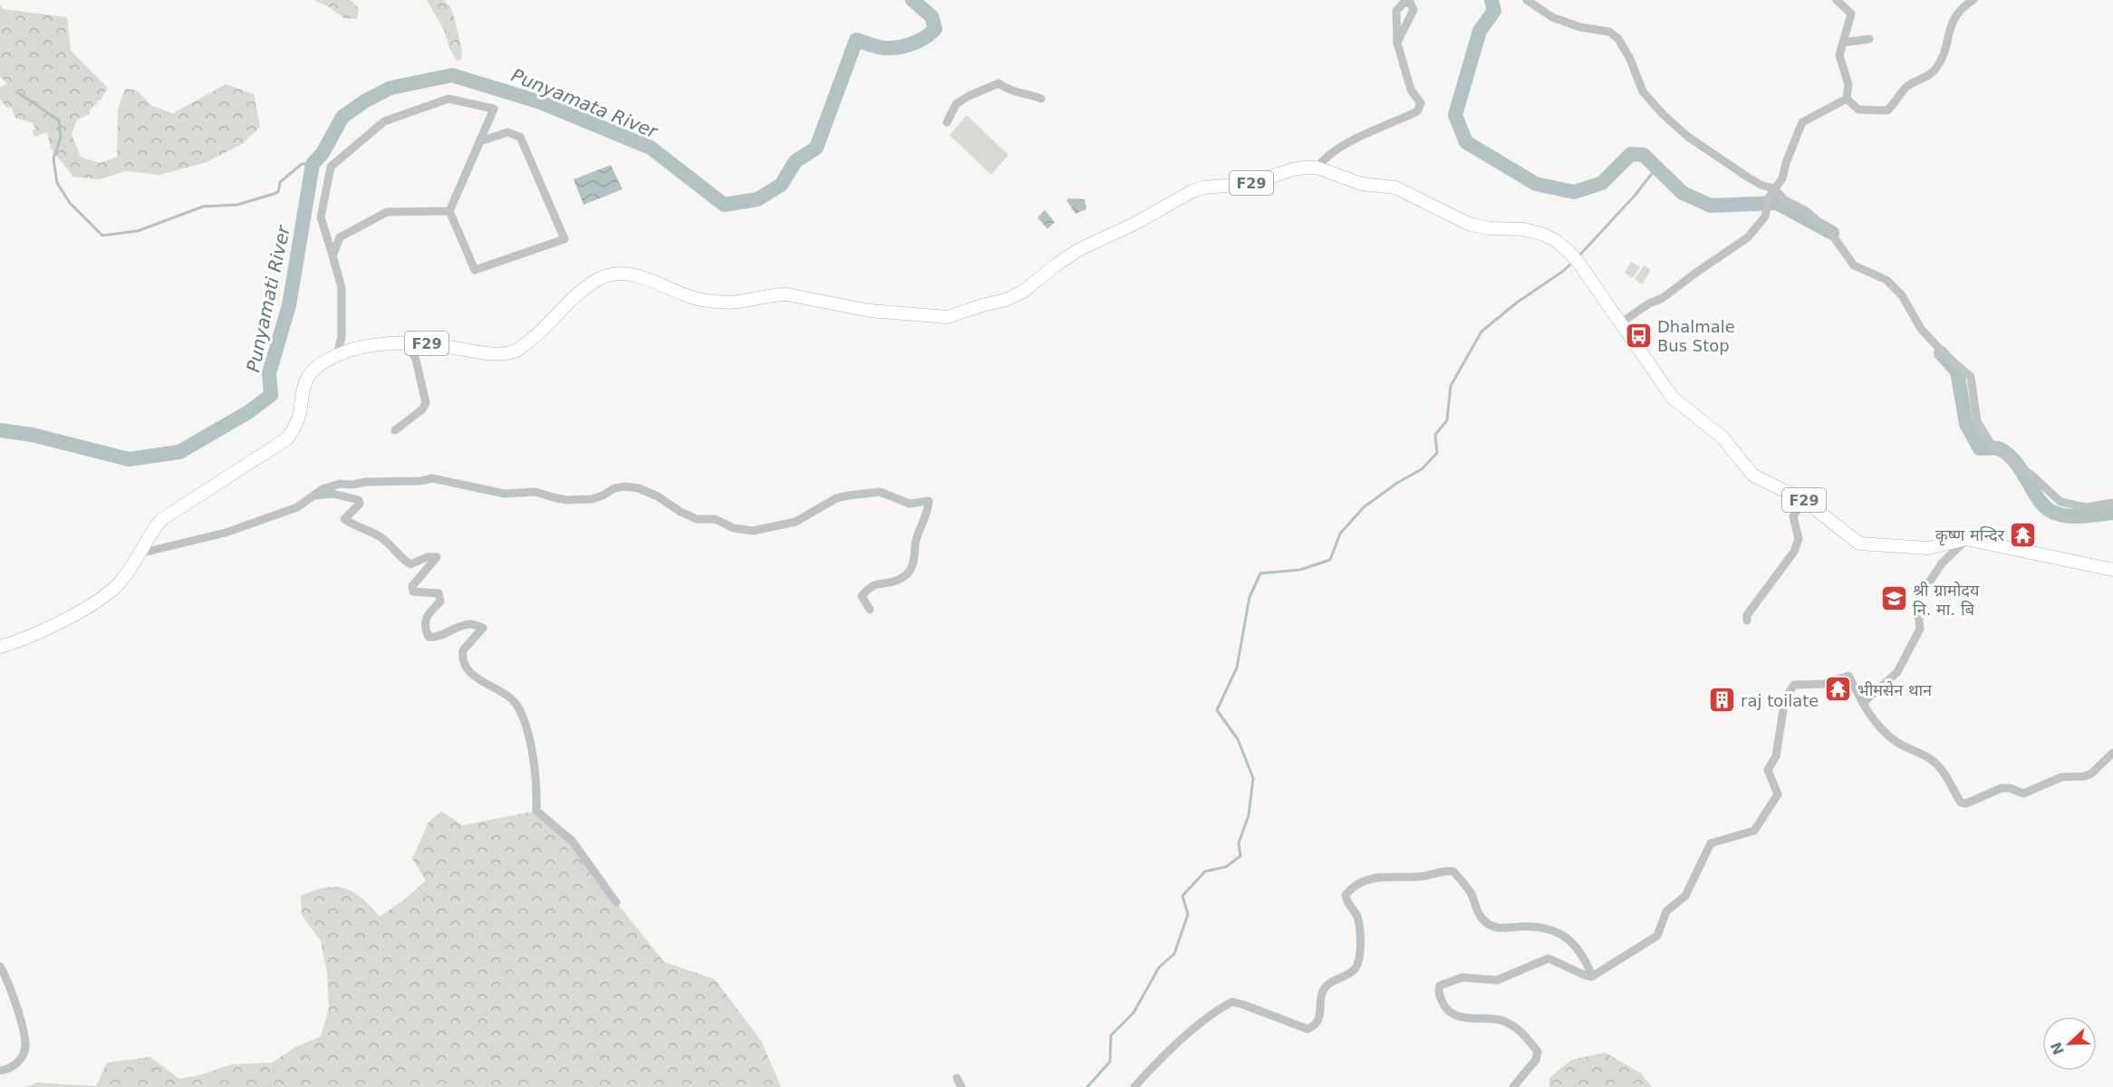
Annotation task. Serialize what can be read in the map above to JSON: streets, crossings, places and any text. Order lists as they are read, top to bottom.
{
  "streets": {
    "main road": ["F29"]
  },
  "water": ["Punyamata River", "Punyamati River"],
  "places": {
    "bus stop": ["Dhalmale Bus Stop"],
    "temple": ["कृष्ण मन्दिर", "भीमसेन थान"],
    "school or university": ["श्री ग्रामोदय नि. मा. बि"],
    "building": ["raj toilate"]
  },
  "north": "left"
}
